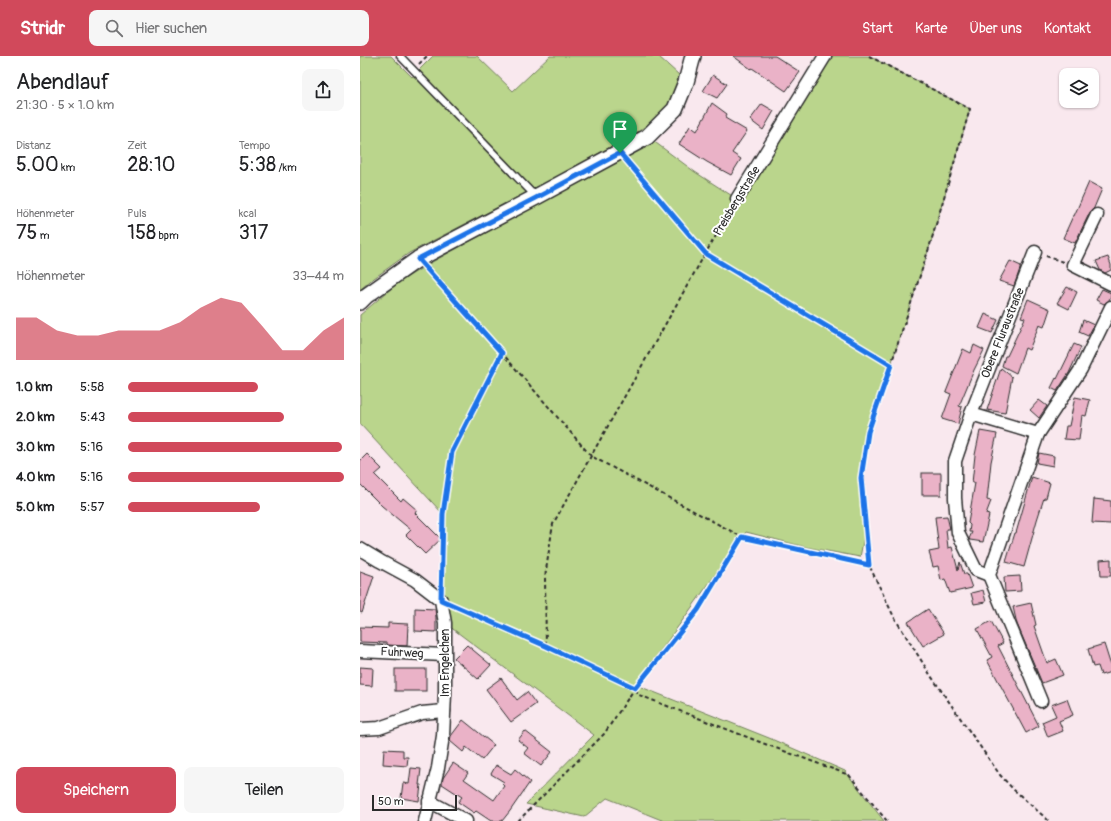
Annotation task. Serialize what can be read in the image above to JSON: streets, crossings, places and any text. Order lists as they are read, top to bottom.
{
  "streets": {
    "street": [
      "Preisbergstraße",
      "Obere Fluraustraße",
      "Fuhrweg",
      "Im Engelchen"
    ]
  },
  "crossings": [
    ["Fuhrweg", "Im Engelchen"]
  ],
  "scale_bar": "50 m",
  "page": {
    "header": "Stridr",
    "search": "Hier suchen",
    "nav": [
      "Start",
      "Karte",
      "Über uns",
      "Kontakt"
    ],
    "heading": ["Abendlauf", "21:30 · 5 × 1.0 km"],
    "stats": [
      ["Distanz", "5.00 km"],
      ["Zeit", "28:10"],
      ["Tempo", "5:38 /km"],
      ["Höhenmeter", "75 m"],
      ["Puls", "158 bpm"],
      ["kcal", "317"]
    ],
    "chart": ["Höhenmeter", "33–44 m"],
    "list": [
      {
        "name": "1.0 km",
        "note": "5:58"
      },
      {
        "name": "2.0 km",
        "note": "5:43"
      },
      {
        "name": "3.0 km",
        "note": "5:16"
      },
      {
        "name": "4.0 km",
        "note": "5:16"
      },
      {
        "name": "5.0 km",
        "note": "5:57"
      }
    ],
    "buttons": ["Speichern", "Teilen"],
    "scale": "50 m"
  }
}
